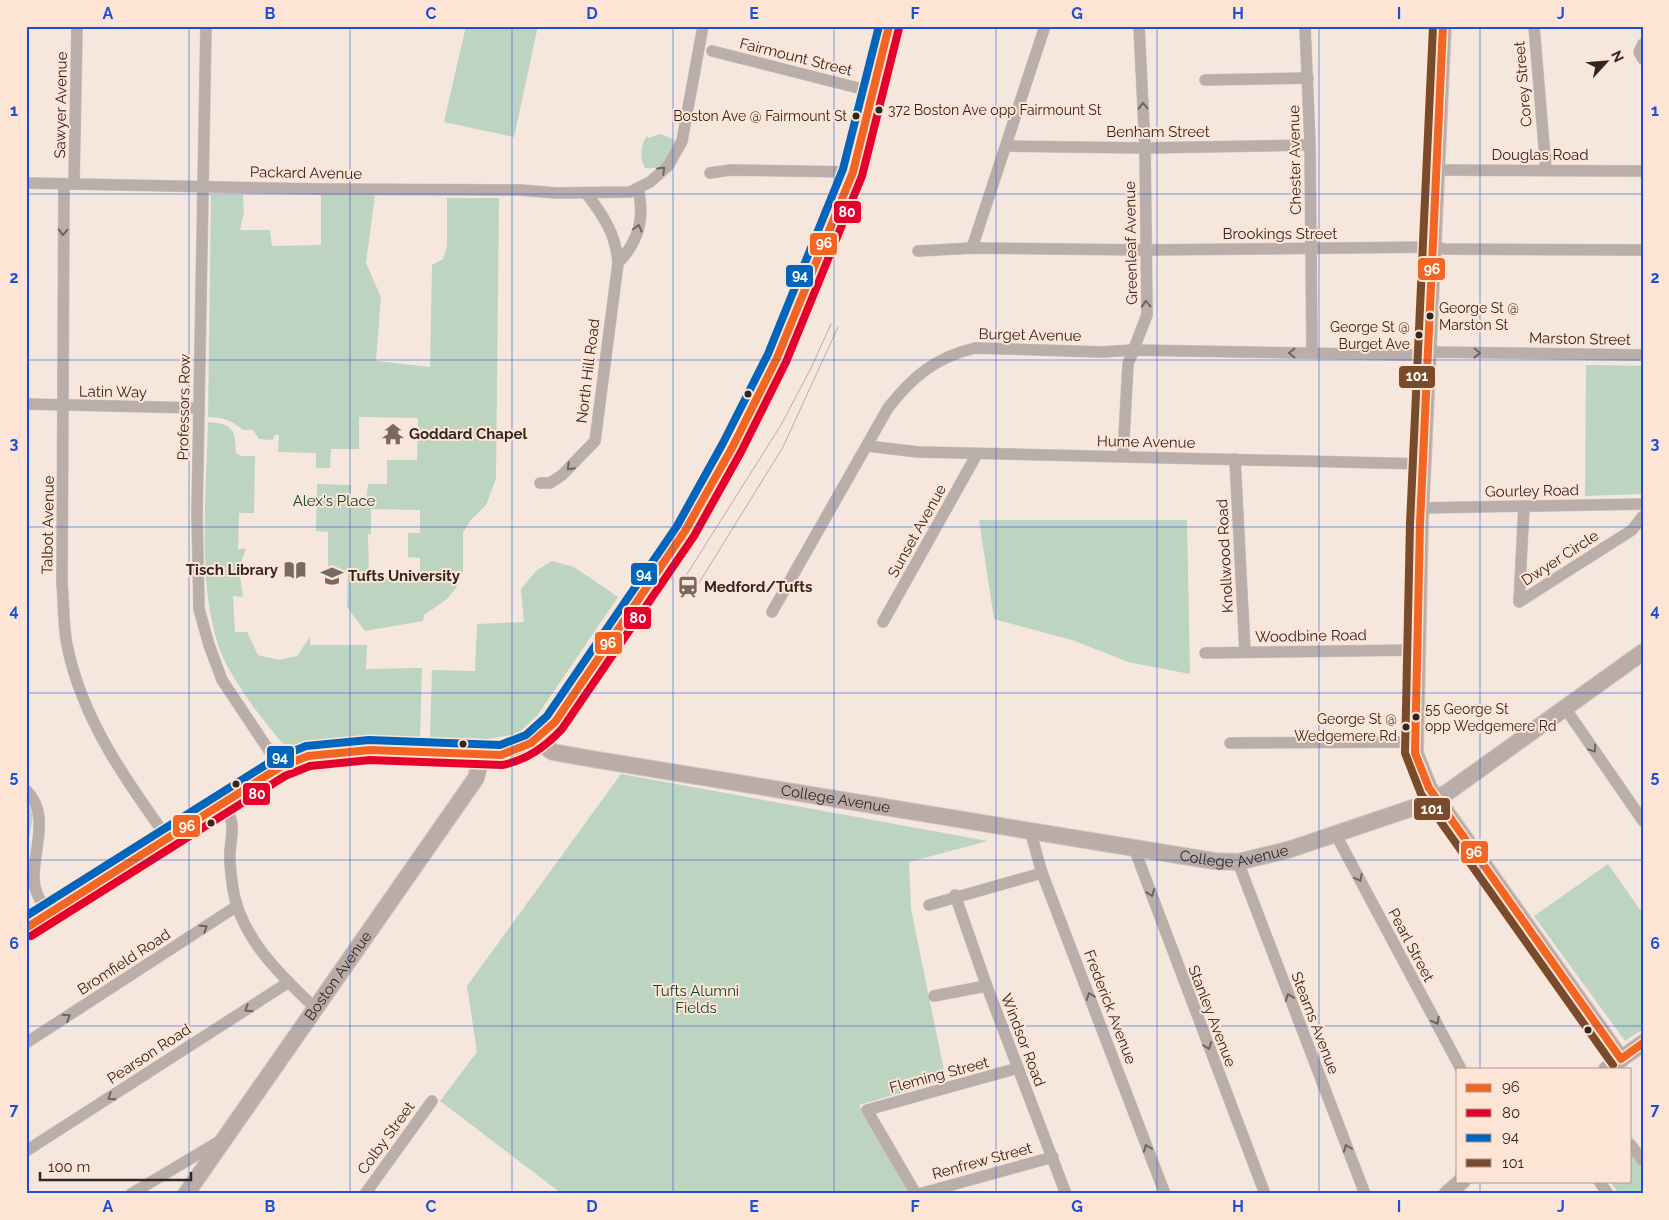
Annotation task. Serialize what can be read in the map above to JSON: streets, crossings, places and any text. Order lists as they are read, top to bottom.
{
  "streets": {
    "street": [
      "Fairmount Street",
      "Corey Street",
      "Sawyer Avenue",
      "Benham Street",
      "Douglas Road",
      "Chester Avenue",
      "Packard Avenue",
      "Brookings Street",
      "Greenleaf Avenue",
      "Burget Avenue",
      "Marston Street",
      "North Hill Road",
      "Latin Way",
      "Professors Row",
      "Hume Avenue",
      "Gourley Road",
      "Talbot Avenue",
      "Sunset Avenue",
      "Knollwood Road",
      "Dwyer Circle",
      "Woodbine Road",
      "College Avenue",
      "Pearl Street",
      "Bromfield Road",
      "Boston Avenue",
      "Frederick Avenue",
      "Stanley Avenue",
      "Stearns Avenue",
      "Windsor Road",
      "Pearson Road",
      "Fleming Street",
      "Colby Street",
      "Renfrew Street"
    ]
  },
  "crossings": [
    ["Corey Street", "Douglas Road"],
    ["Sawyer Avenue", "Packard Avenue"],
    ["Sawyer Avenue", "Talbot Avenue"],
    ["Benham Street", "Chester Avenue"],
    ["Benham Street", "Greenleaf Avenue"],
    ["Chester Avenue", "Brookings Street"],
    ["Chester Avenue", "Burget Avenue"],
    ["Packard Avenue", "North Hill Road"],
    ["Packard Avenue", "Professors Row"],
    ["Packard Avenue", "Talbot Avenue"],
    ["Brookings Street", "Greenleaf Avenue"],
    ["Greenleaf Avenue", "Burget Avenue"],
    ["Greenleaf Avenue", "Hume Avenue"],
    ["Burget Avenue", "Marston Street"],
    ["Burget Avenue", "Hume Avenue"],
    ["Latin Way", "Professors Row"],
    ["Latin Way", "Talbot Avenue"],
    ["Hume Avenue", "Sunset Avenue"],
    ["Hume Avenue", "Knollwood Road"],
    ["Gourley Road", "Dwyer Circle"],
    ["Knollwood Road", "Woodbine Road"],
    ["College Avenue", "Pearl Street"],
    ["College Avenue", "Frederick Avenue"],
    ["College Avenue", "Stanley Avenue"],
    ["College Avenue", "Stearns Avenue"],
    ["Windsor Road", "Fleming Street"],
    ["Windsor Road", "Renfrew Street"],
    ["Fleming Street", "Renfrew Street"]
  ],
  "one_way": [
    "Greenleaf Avenue",
    "Marston Street",
    "North Hill Road",
    "Pearl Street",
    "Frederick Avenue",
    "Stanley Avenue",
    "Stearns Avenue"
  ],
  "parks": ["Alex's Place", "Tufts Alumni Fields"],
  "places": {
    "other": [
      "372 Boston Ave opp Fairmount St",
      "Boston Ave @ Fairmount St",
      "George St @ Marston St",
      "George St @ Burget Ave",
      "55 George St opp Wedgemere Rd",
      "George St @ Wedgemere Rd"
    ],
    "temple": ["Goddard Chapel"],
    "library": ["Tisch Library"],
    "school or university": ["Tufts University"],
    "station": ["Medford/Tufts"]
  },
  "lines": [
    "transit line 96",
    "transit line 94",
    "transit line 101",
    "transit line 80"
  ],
  "legend": [
    "96",
    "80",
    "94",
    "101"
  ],
  "scale_bar": "100 m",
  "north": "top right",
  "grid": {
    "columns": [
      "A",
      "B",
      "C",
      "D",
      "E",
      "F",
      "G",
      "H",
      "I",
      "J"
    ],
    "rows": [
      "1",
      "2",
      "3",
      "4",
      "5",
      "6",
      "7"
    ]
  }
}
